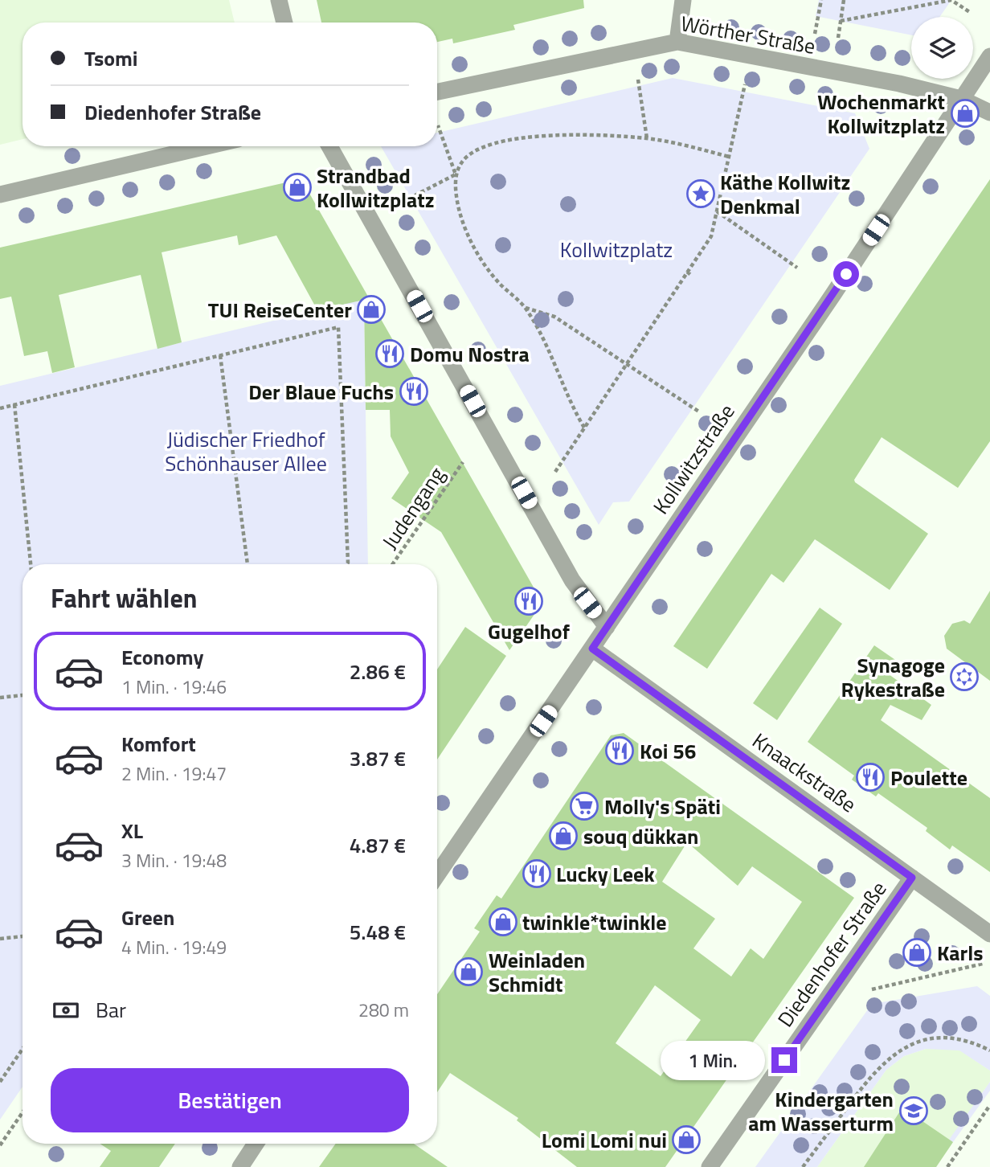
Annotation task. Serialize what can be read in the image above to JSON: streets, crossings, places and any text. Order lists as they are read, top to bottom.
{
  "streets": {
    "street": [
      "Wörther Straße",
      "Kollwitzstraße",
      "Knaackstraße",
      "Diedenhofer Straße"
    ],
    "path": ["Judengang"]
  },
  "crossings": [
    ["Wörther Straße", "Kollwitzstraße"],
    ["Kollwitzstraße", "Knaackstraße"],
    ["Knaackstraße", "Diedenhofer Straße"]
  ],
  "parks": ["Kollwitzplatz", "Jüdischer Friedhof Schönhauser Allee"],
  "places": {
    "shop": [
      "Wochenmarkt Kollwitzplatz",
      "Strandbad Kollwitzplatz",
      "TUI ReiseCenter",
      "souq dükkan",
      "twinkle*twinkle",
      "Karls",
      "Weinladen Schmidt",
      "Lomi Lomi nui"
    ],
    "place": ["Käthe Kollwitz Denkmal"],
    "restaurant": [
      "Domu Nostra",
      "Der Blaue Fuchs",
      "Gugelhof",
      "Koi 56",
      "Poulette",
      "Lucky Leek"
    ],
    "synagogue": ["Synagoge Rykestraße"],
    "supermarket": ["Molly's Späti"],
    "school or university": ["Kindergarten am Wasserturm"]
  },
  "page": {
    "banner": ["Tsomi", "Diedenhofer Straße"],
    "heading": "Fahrt wählen",
    "list": [
      {
        "name": "Economy",
        "note": "1 Min. · 19:46",
        "value": "2.86 €"
      },
      {
        "name": "Komfort",
        "note": "2 Min. · 19:47",
        "value": "3.87 €"
      },
      {
        "name": "XL",
        "note": "3 Min. · 19:48",
        "value": "4.87 €"
      },
      {
        "name": "Green",
        "note": "4 Min. · 19:49",
        "value": "5.48 €"
      }
    ],
    "pay": ["Bar", "280 m"],
    "bubble": "1 Min.",
    "buttons": "Bestätigen"
  }
}
